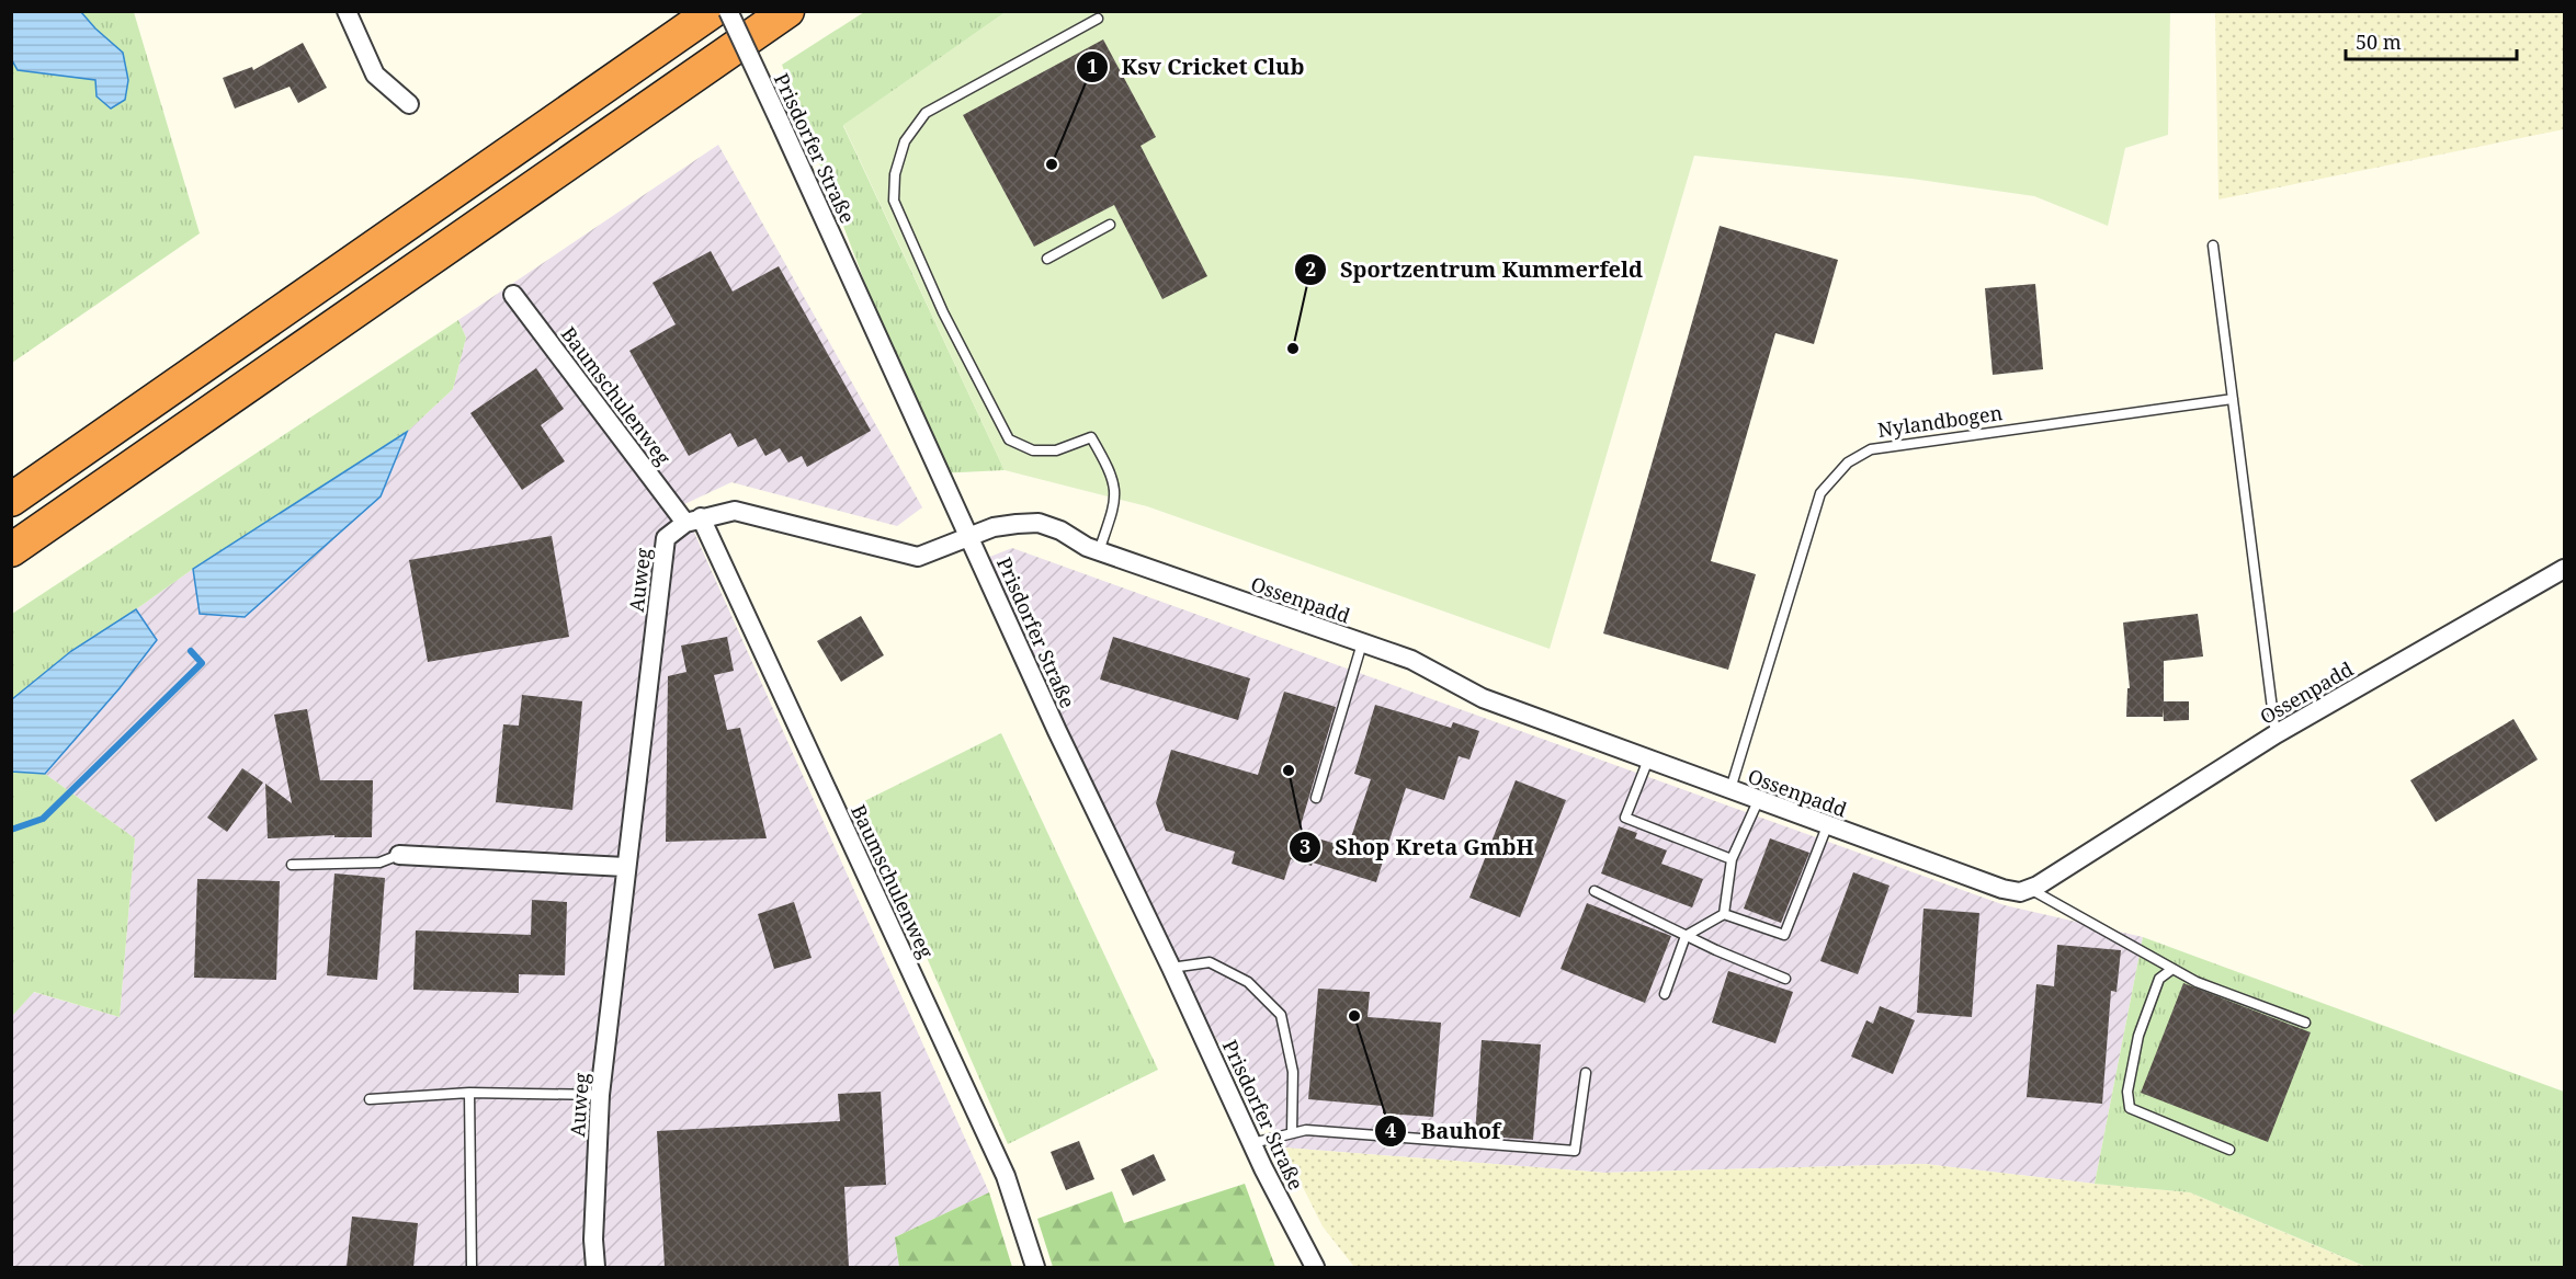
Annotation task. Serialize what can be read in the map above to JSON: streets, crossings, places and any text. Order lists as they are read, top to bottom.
{
  "streets": {
    "street": [
      "Prisdorfer Straße",
      "Baumschulenweg",
      "Auweg",
      "Ossenpadd"
    ],
    "lane": ["Nylandbogen"]
  },
  "crossings": [
    ["Prisdorfer Straße", "Ossenpadd"],
    ["Baumschulenweg", "Auweg"],
    ["Nylandbogen", "Ossenpadd"]
  ],
  "places": [
    "Ksv Cricket Club",
    "Sportzentrum Kummerfeld",
    "Shop Kreta GmbH",
    "Bauhof"
  ],
  "scale_bar": "50 m"
}
